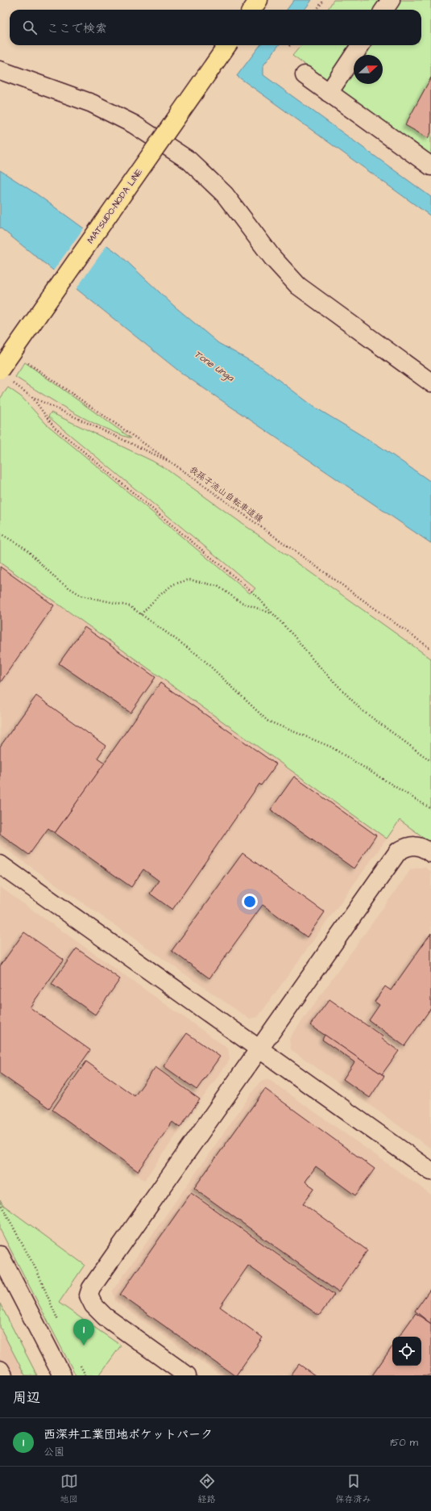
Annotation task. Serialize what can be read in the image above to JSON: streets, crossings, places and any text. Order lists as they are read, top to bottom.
{
  "streets": {
    "main road": ["MATSUDO-NODA LINE"],
    "path": ["我孫子流山自転車道線"]
  },
  "crossings": [
    ["MATSUDO-NODA LINE", "我孫子流山自転車道線"]
  ],
  "water": ["Tone Unga"],
  "north": "right",
  "page": {
    "search": "ここで検索",
    "pins": "1",
    "heading": "周辺",
    "list": [
      {
        "mark": "1",
        "name": "西深井工業団地ポケットパーク",
        "note": "公園",
        "value": "150 m"
      }
    ],
    "nav": ["地図", "経路", "保存済み"]
  }
}
